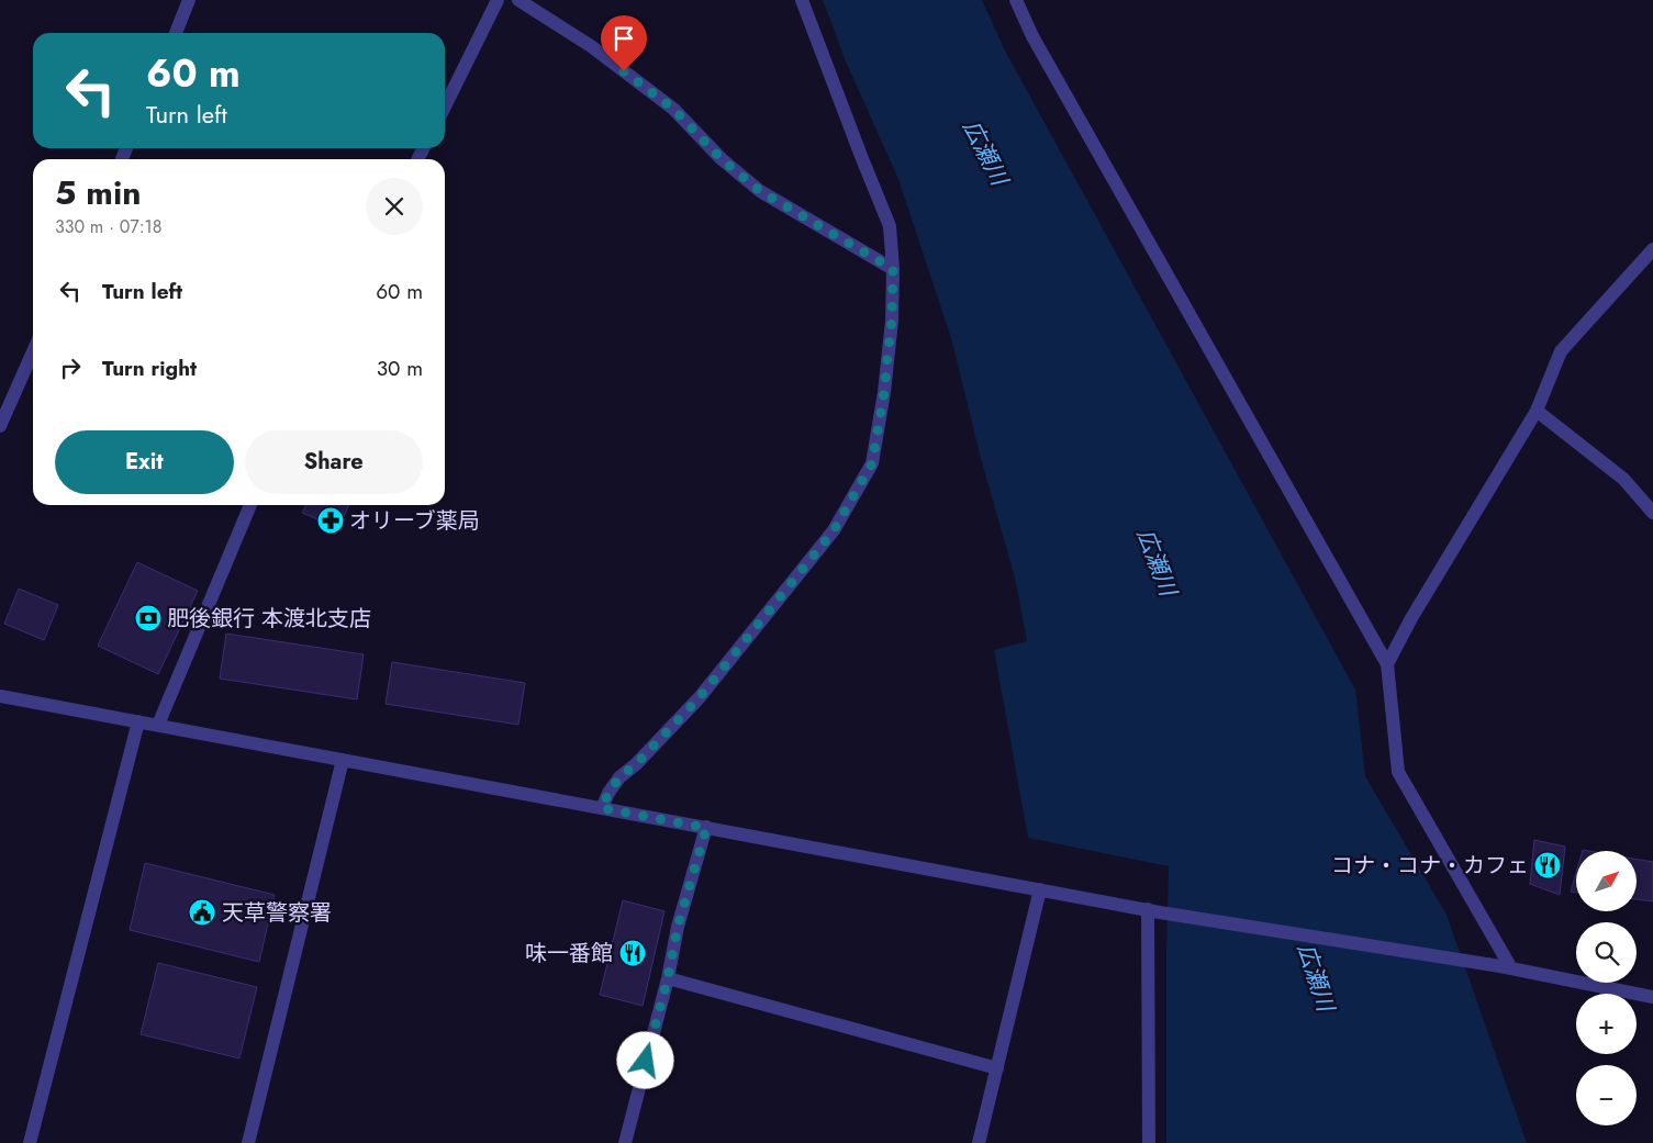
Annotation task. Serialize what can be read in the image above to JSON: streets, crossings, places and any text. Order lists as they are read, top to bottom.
{
  "water": ["広瀬川"],
  "places": {
    "pharmacy": ["オリーブ薬局"],
    "bank": ["肥後銀行 本渡北支店"],
    "restaurant": ["コナ・コナ・カフェ", "味一番館"],
    "public building": ["天草警察署"]
  },
  "north": "top right",
  "page": {
    "turn": ["60 m", "Turn left"],
    "heading": ["5 min", "330 m · 07:18"],
    "list": [
      {
        "name": "Turn left",
        "value": "60 m"
      },
      {
        "name": "Turn right",
        "value": "30 m"
      }
    ],
    "buttons": ["Exit", "Share"],
    "map_buttons": ["+", "−"]
  }
}
